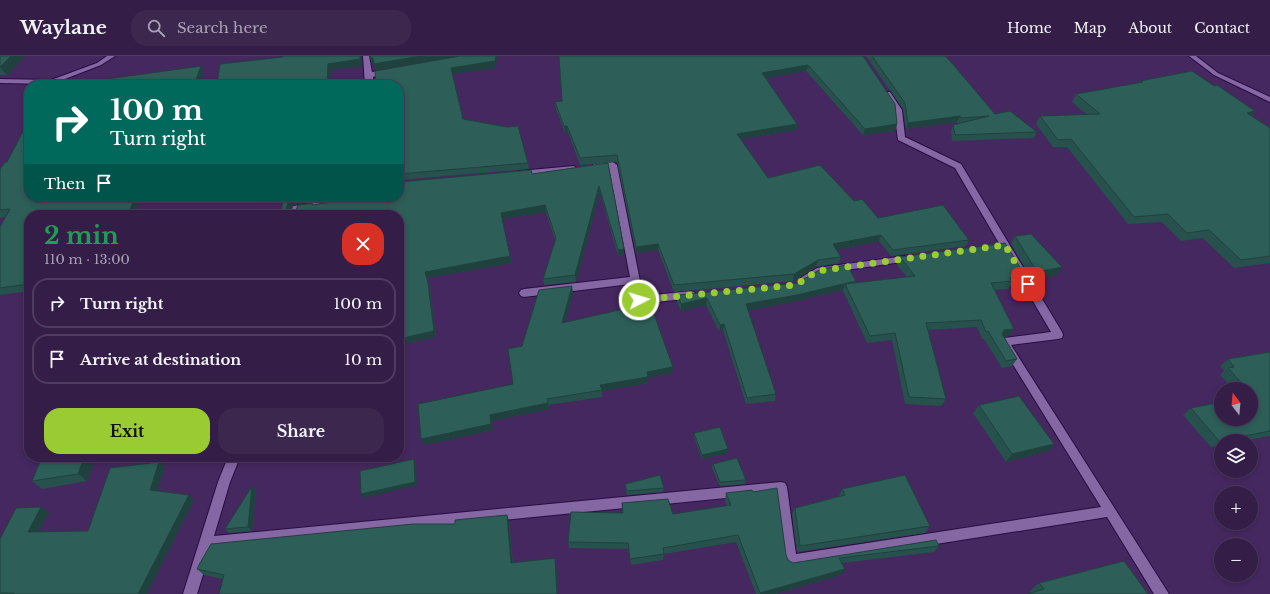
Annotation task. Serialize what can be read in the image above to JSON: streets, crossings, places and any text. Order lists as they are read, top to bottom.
{
  "north": "top",
  "page": {
    "header": "Waylane",
    "search": "Search here",
    "nav": [
      "Home",
      "Map",
      "About",
      "Contact"
    ],
    "turn": ["100 m", "Turn right"],
    "then": "Then",
    "heading": ["2 min", "110 m · 13:00"],
    "list": [
      {
        "name": "Turn right",
        "value": "100 m"
      },
      {
        "name": "Arrive at destination",
        "value": "10 m"
      }
    ],
    "map_buttons": ["+", "−"],
    "buttons": ["Exit", "Share"]
  }
}
